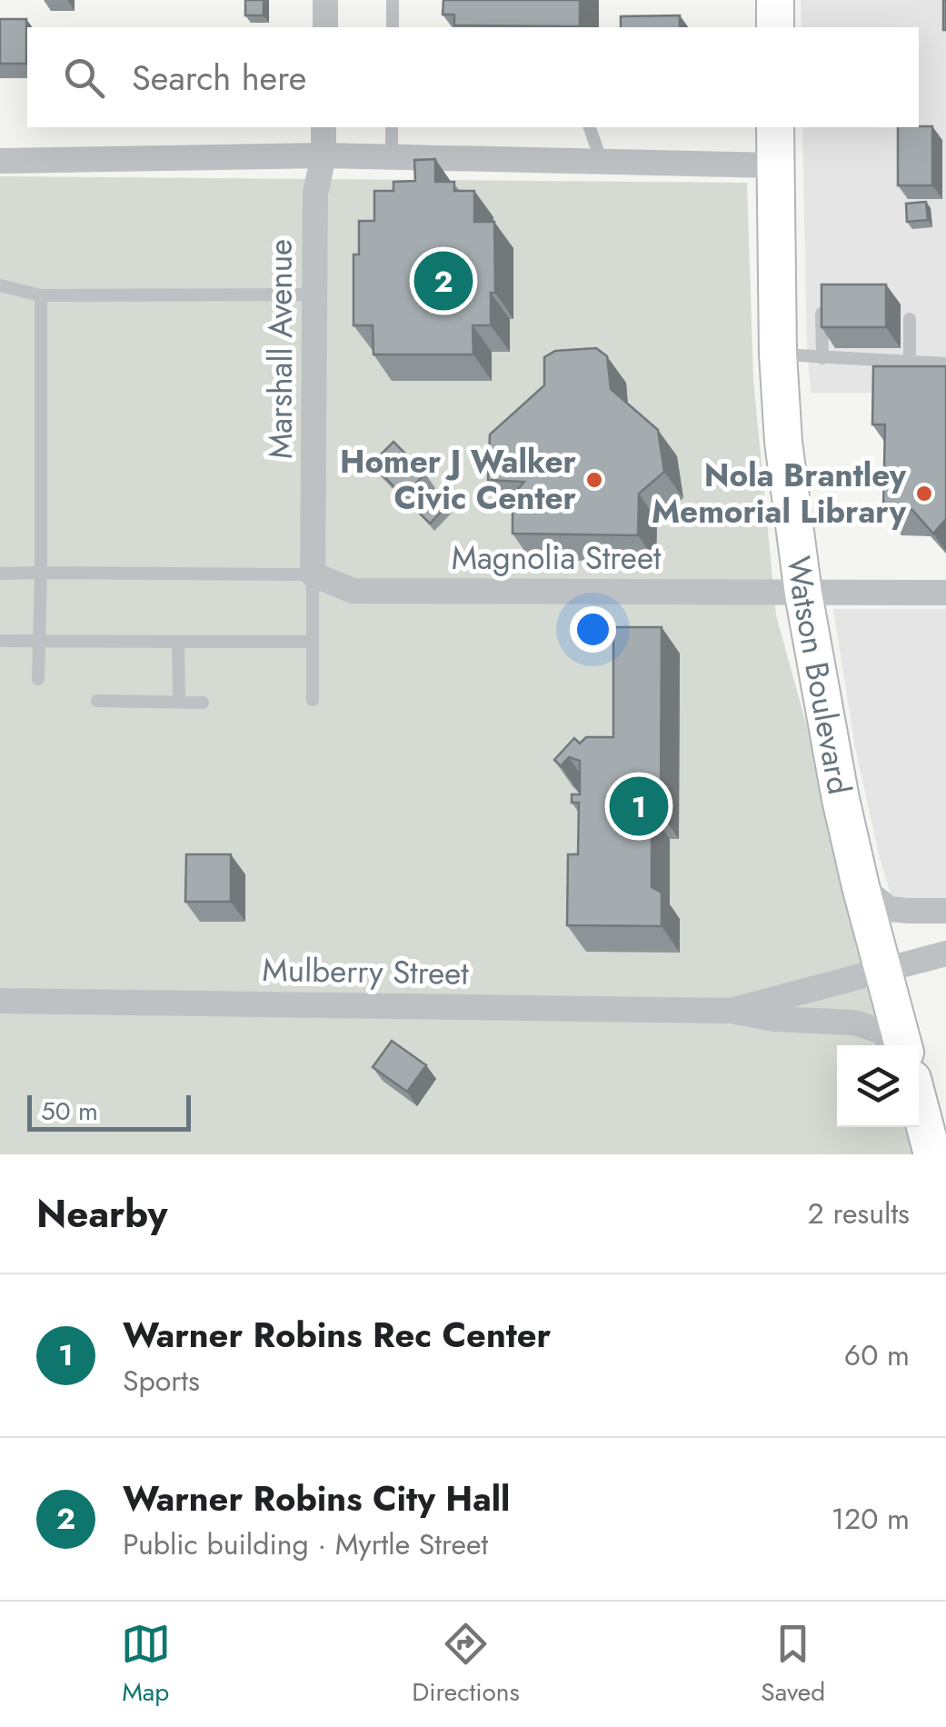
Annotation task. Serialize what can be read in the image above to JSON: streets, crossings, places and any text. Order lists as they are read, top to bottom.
{
  "streets": {
    "main road": ["Watson Boulevard"],
    "street": ["Marshall Avenue", "Magnolia Street", "Mulberry Street"]
  },
  "crossings": [
    ["Marshall Avenue", "Magnolia Street"],
    ["Magnolia Street", "Watson Boulevard"],
    ["Watson Boulevard", "Mulberry Street"]
  ],
  "places": ["Homer J Walker Civic Center", "Nola Brantley Memorial Library"],
  "scale_bar": "50 m",
  "page": {
    "search": "Search here",
    "pins": ["2", "1"],
    "scale": "50 m",
    "heading": ["Nearby", "2 results"],
    "list": [
      {
        "mark": "1",
        "name": "Warner Robins Rec Center",
        "note": "Sports",
        "value": "60 m"
      },
      {
        "mark": "2",
        "name": "Warner Robins City Hall",
        "note": "Public building · Myrtle Street",
        "value": "120 m"
      }
    ],
    "nav": ["Map", "Directions", "Saved"]
  }
}
